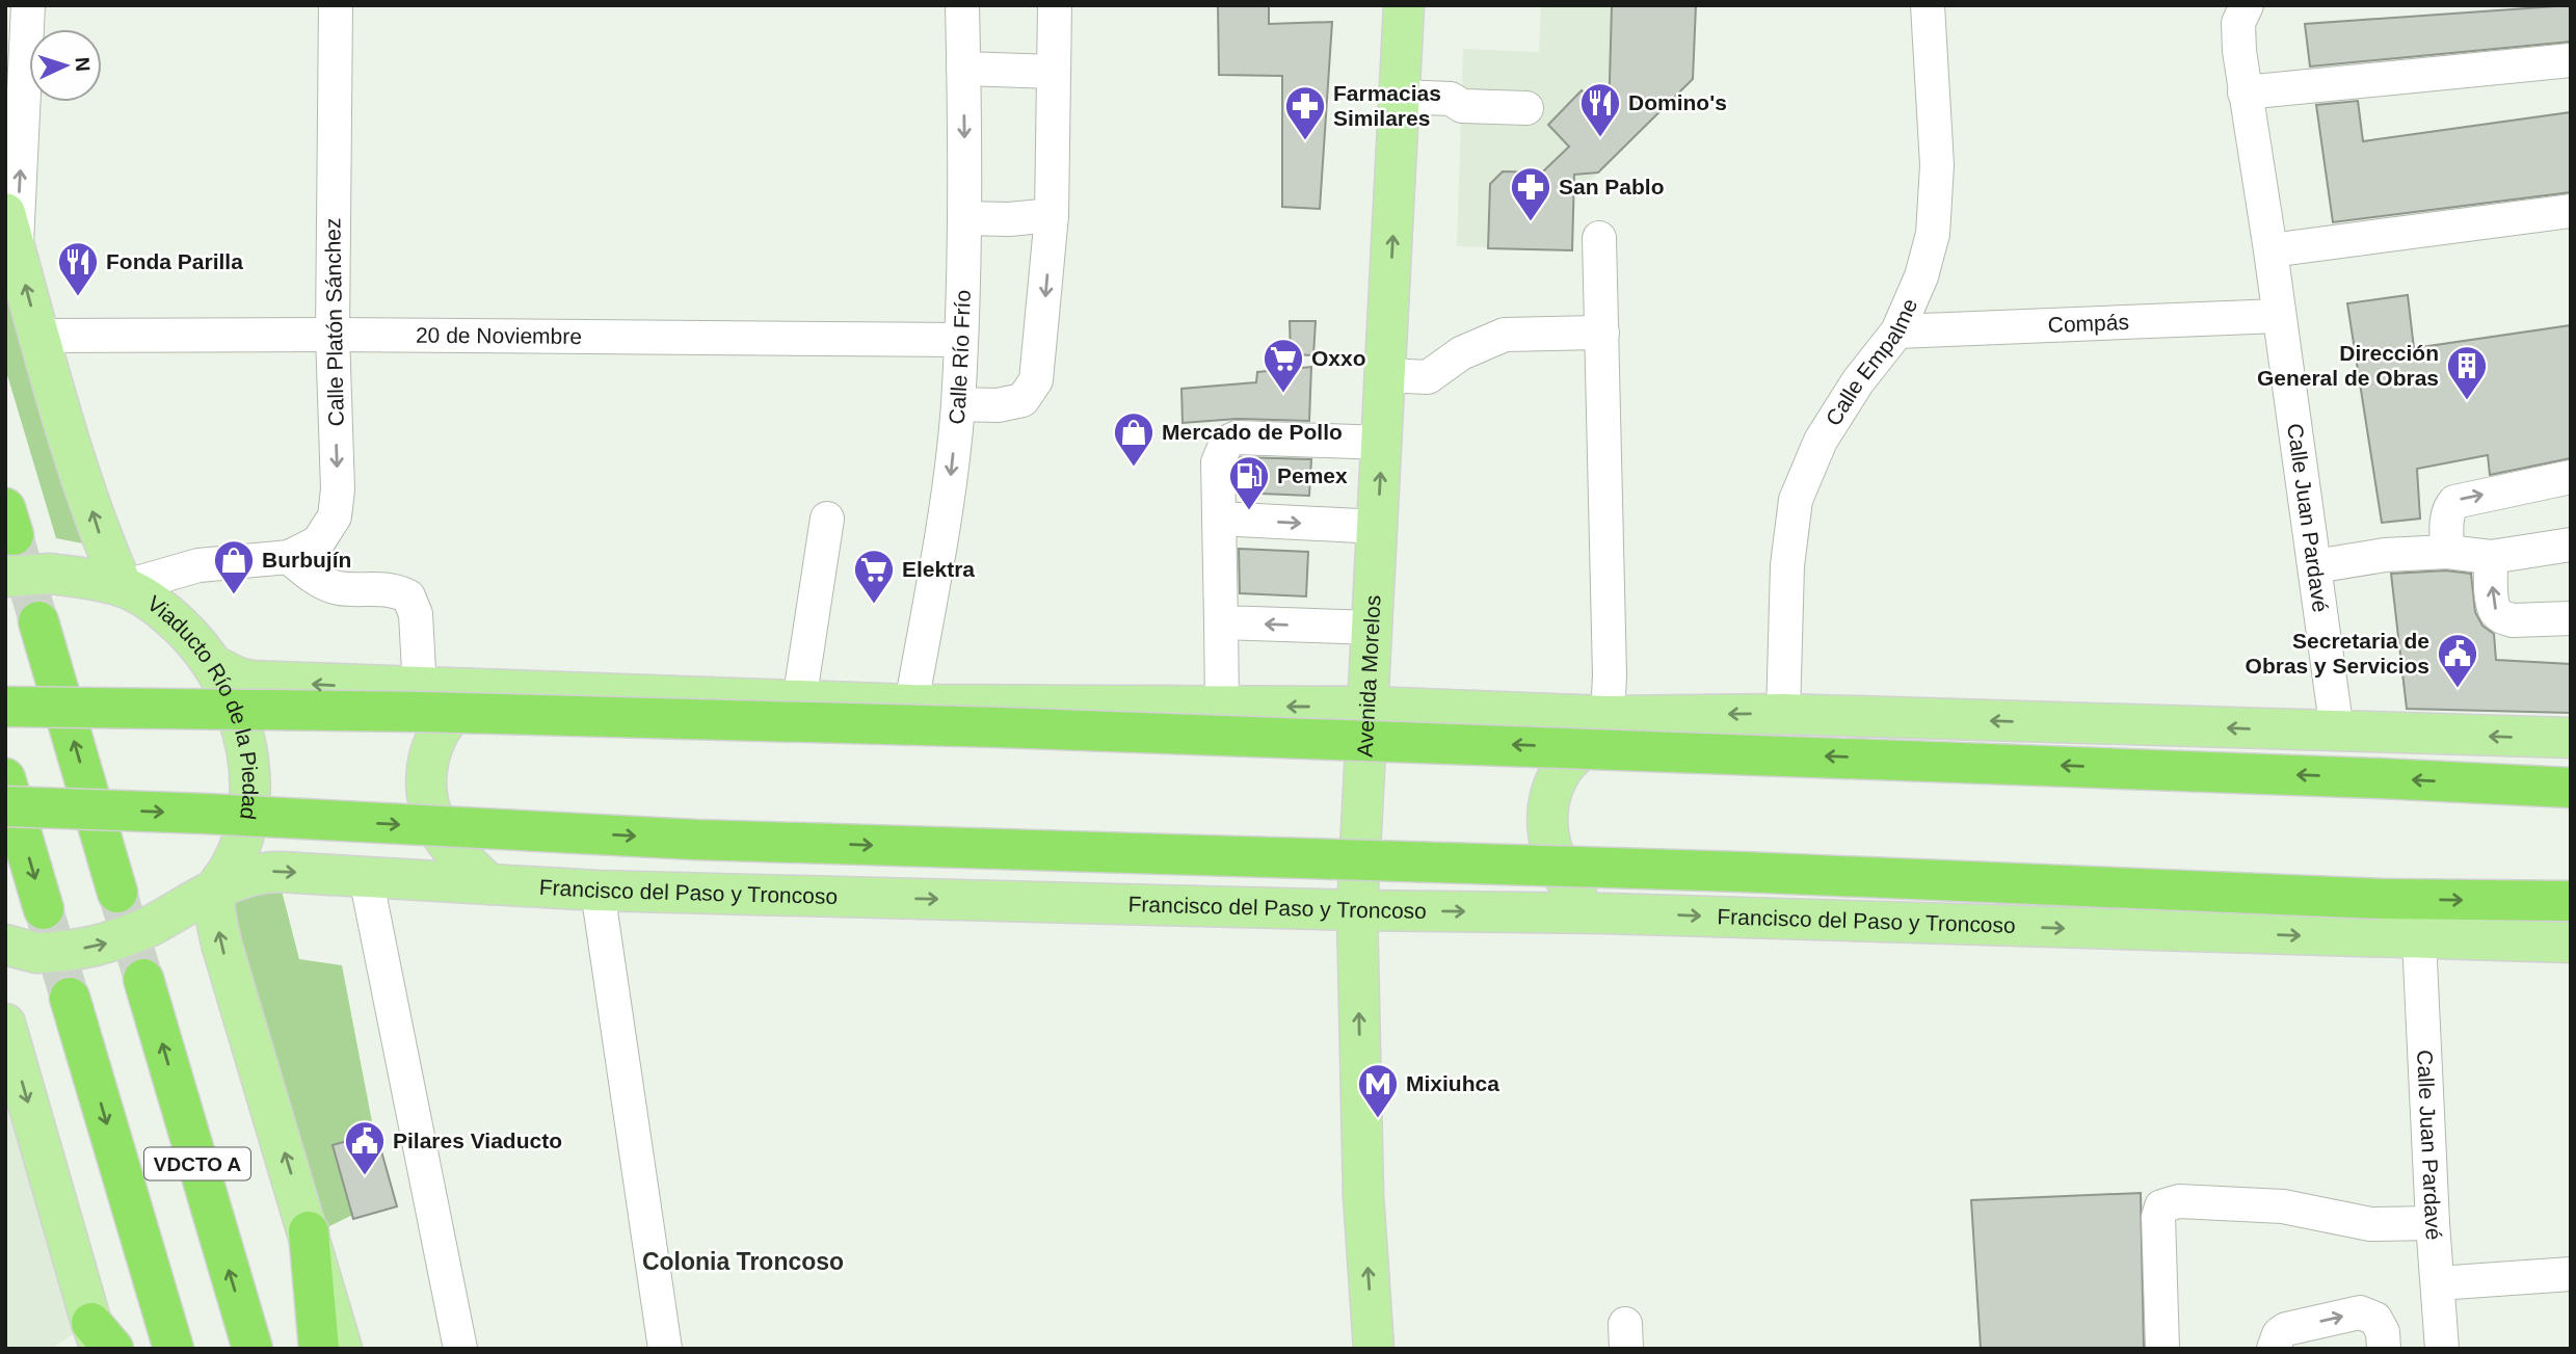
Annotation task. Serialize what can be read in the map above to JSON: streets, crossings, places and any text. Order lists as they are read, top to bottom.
{
  "streets": {
    "highway": ["Francisco del Paso y Troncoso", "VDCTO A"],
    "main road": ["Avenida Morelos", "Viaducto Río de la Piedad"],
    "street": [
      "Calle Platón Sánchez",
      "Compás",
      "20 de Noviembre",
      "Calle Río Frío",
      "Calle Empalme",
      "Calle Juan Pardavé"
    ]
  },
  "crossings": [
    ["Calle Platón Sánchez", "20 de Noviembre"],
    ["Compás", "Calle Empalme"],
    ["Compás", "Calle Juan Pardavé"],
    ["20 de Noviembre", "Calle Río Frío"],
    ["20 de Noviembre", "Viaducto Río de la Piedad"],
    ["Calle Juan Pardavé", "Francisco del Paso y Troncoso"],
    ["Avenida Morelos", "Francisco del Paso y Troncoso"],
    ["Viaducto Río de la Piedad", "Francisco del Paso y Troncoso"]
  ],
  "one_way": ["Calle Platón Sánchez", "Avenida Morelos", "Viaducto Río de la Piedad"],
  "districts": ["Colonia Troncoso"],
  "places": {
    "restaurant": ["Domino's", "Fonda Parilla"],
    "pharmacy": ["Farmacias Similares", "San Pablo"],
    "supermarket": ["Oxxo", "Elektra"],
    "building": ["Dirección General de Obras"],
    "shop": ["Mercado de Pollo", "Burbujín"],
    "fuel station": ["Pemex"],
    "public building": ["Secretaria de Obras y Servicios", "Pilares Viaducto"],
    "metro station": ["Mixiuhca"]
  },
  "north": "right"
}
